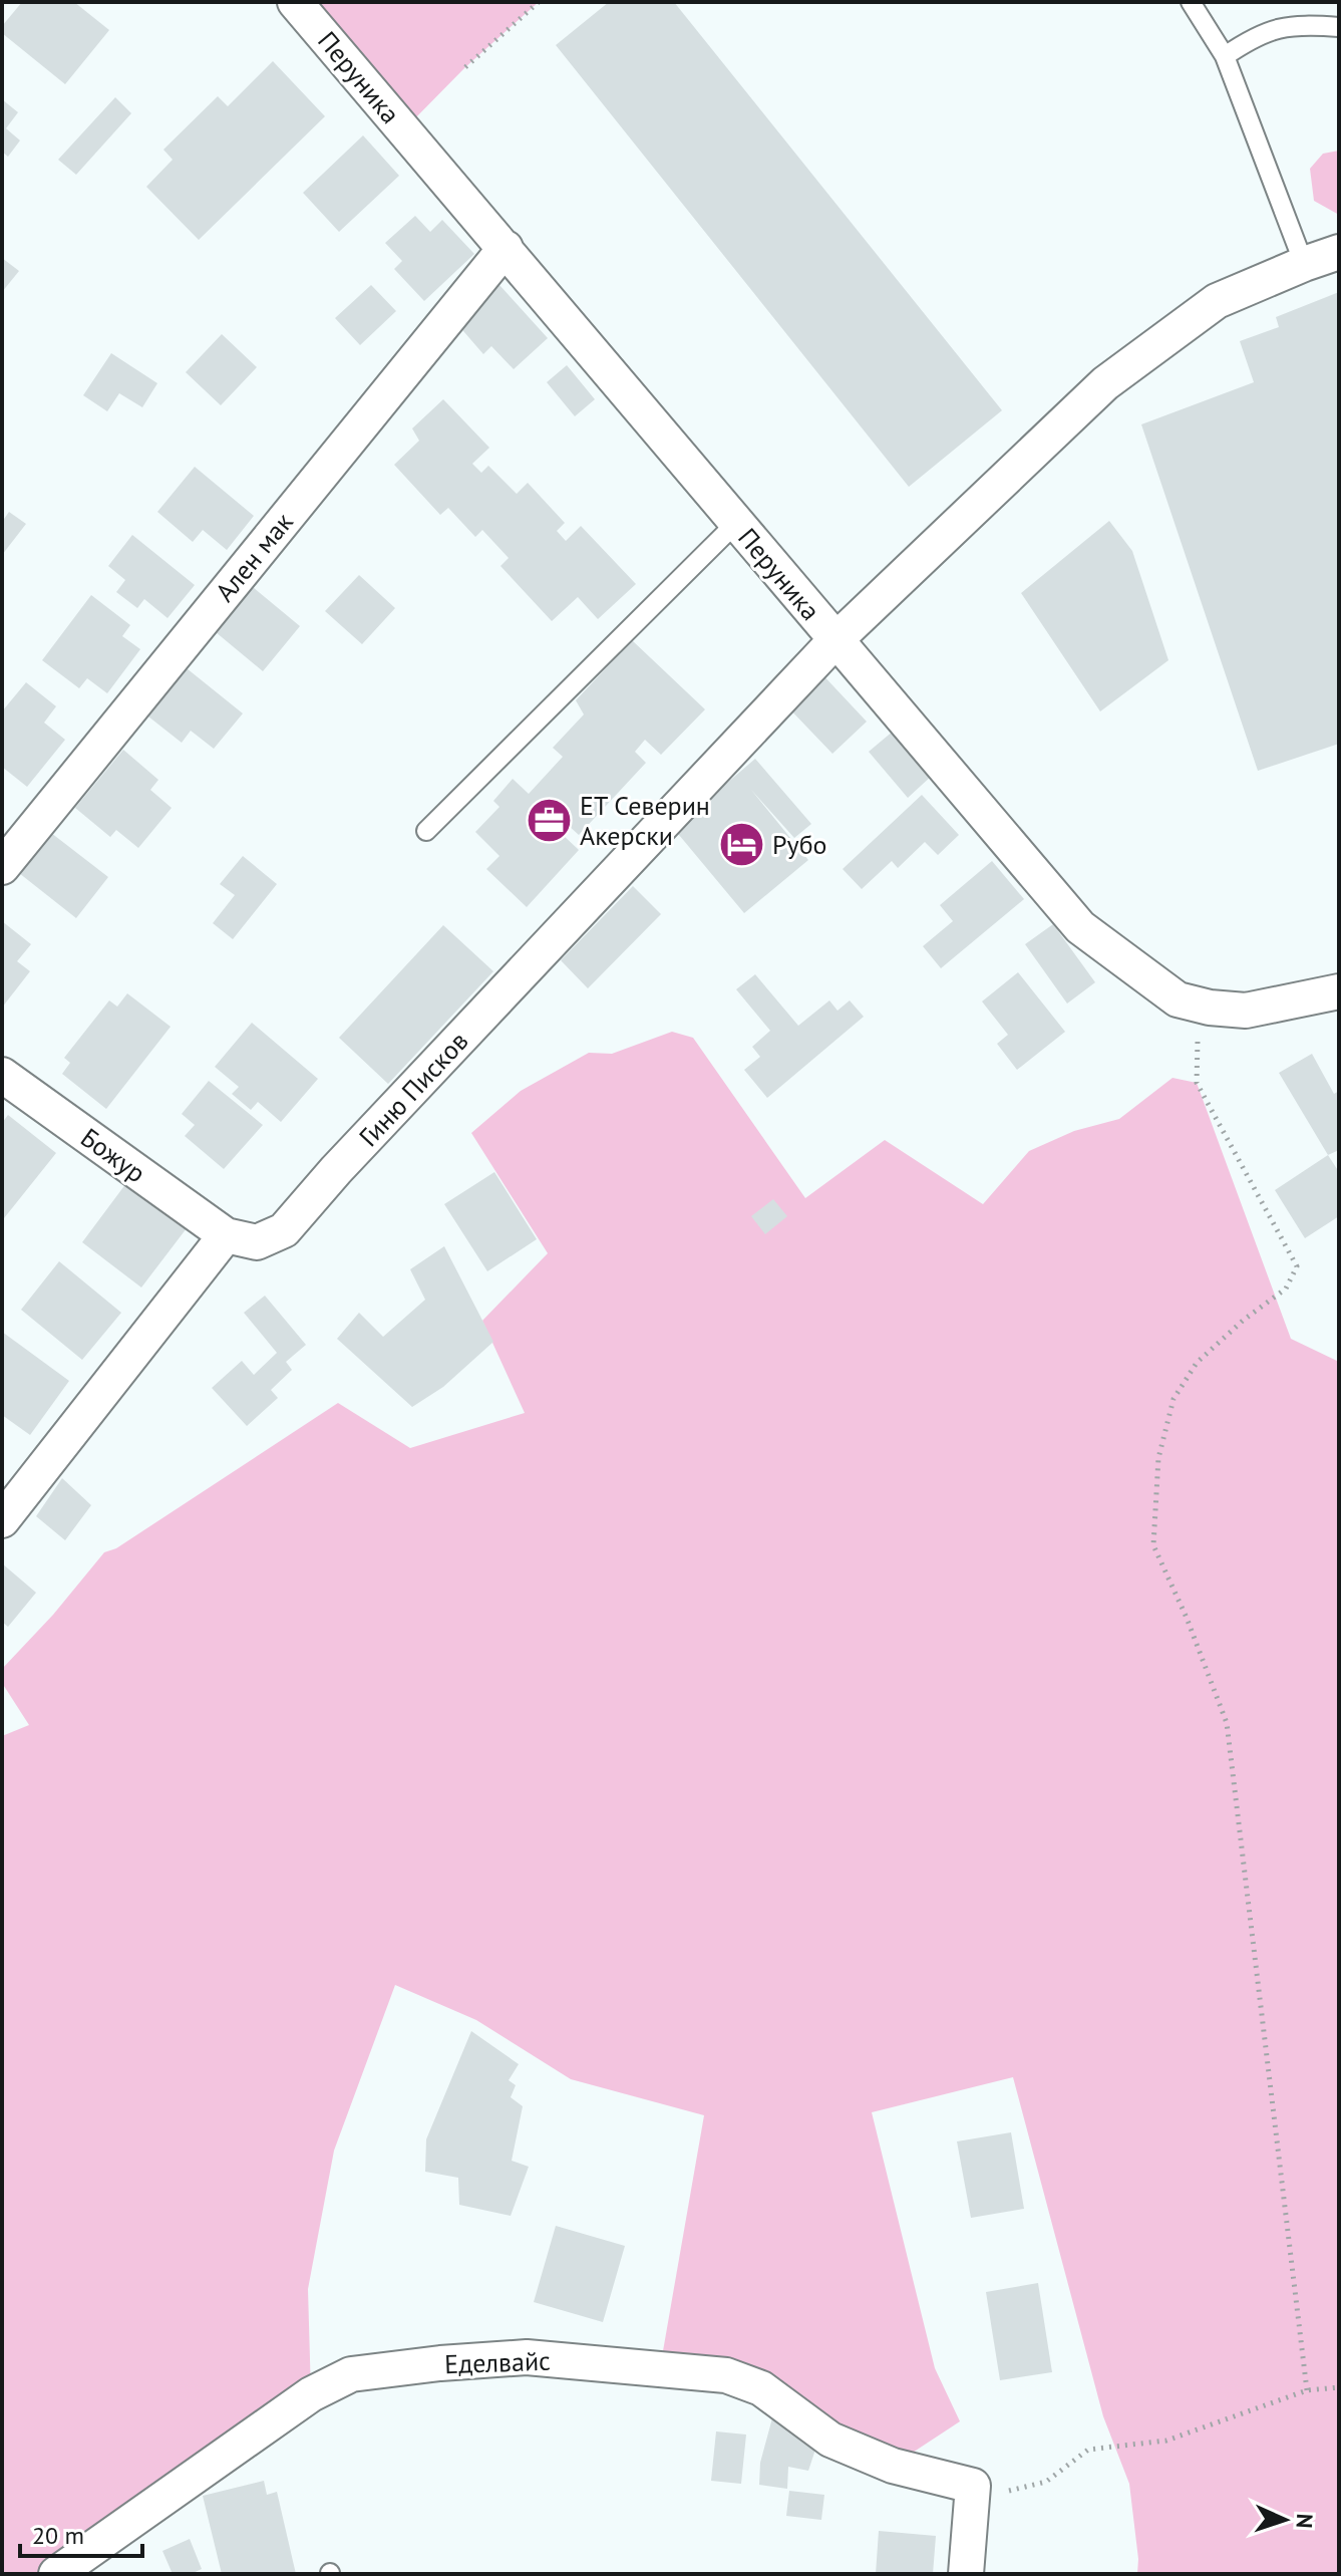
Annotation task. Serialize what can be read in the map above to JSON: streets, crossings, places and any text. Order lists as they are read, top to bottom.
{
  "streets": {
    "street": [
      "Перуника",
      "Ален мак",
      "Гиню Писков",
      "Божур",
      "Еделвайс"
    ]
  },
  "crossings": [
    ["Перуника", "Ален мак"],
    ["Перуника", "Гиню Писков"],
    ["Гиню Писков", "Божур"]
  ],
  "places": {
    "office": ["ЕТ Северин Акерски"],
    "hotel": ["Рубо"]
  },
  "scale_bar": "20 m",
  "north": "right"
}
